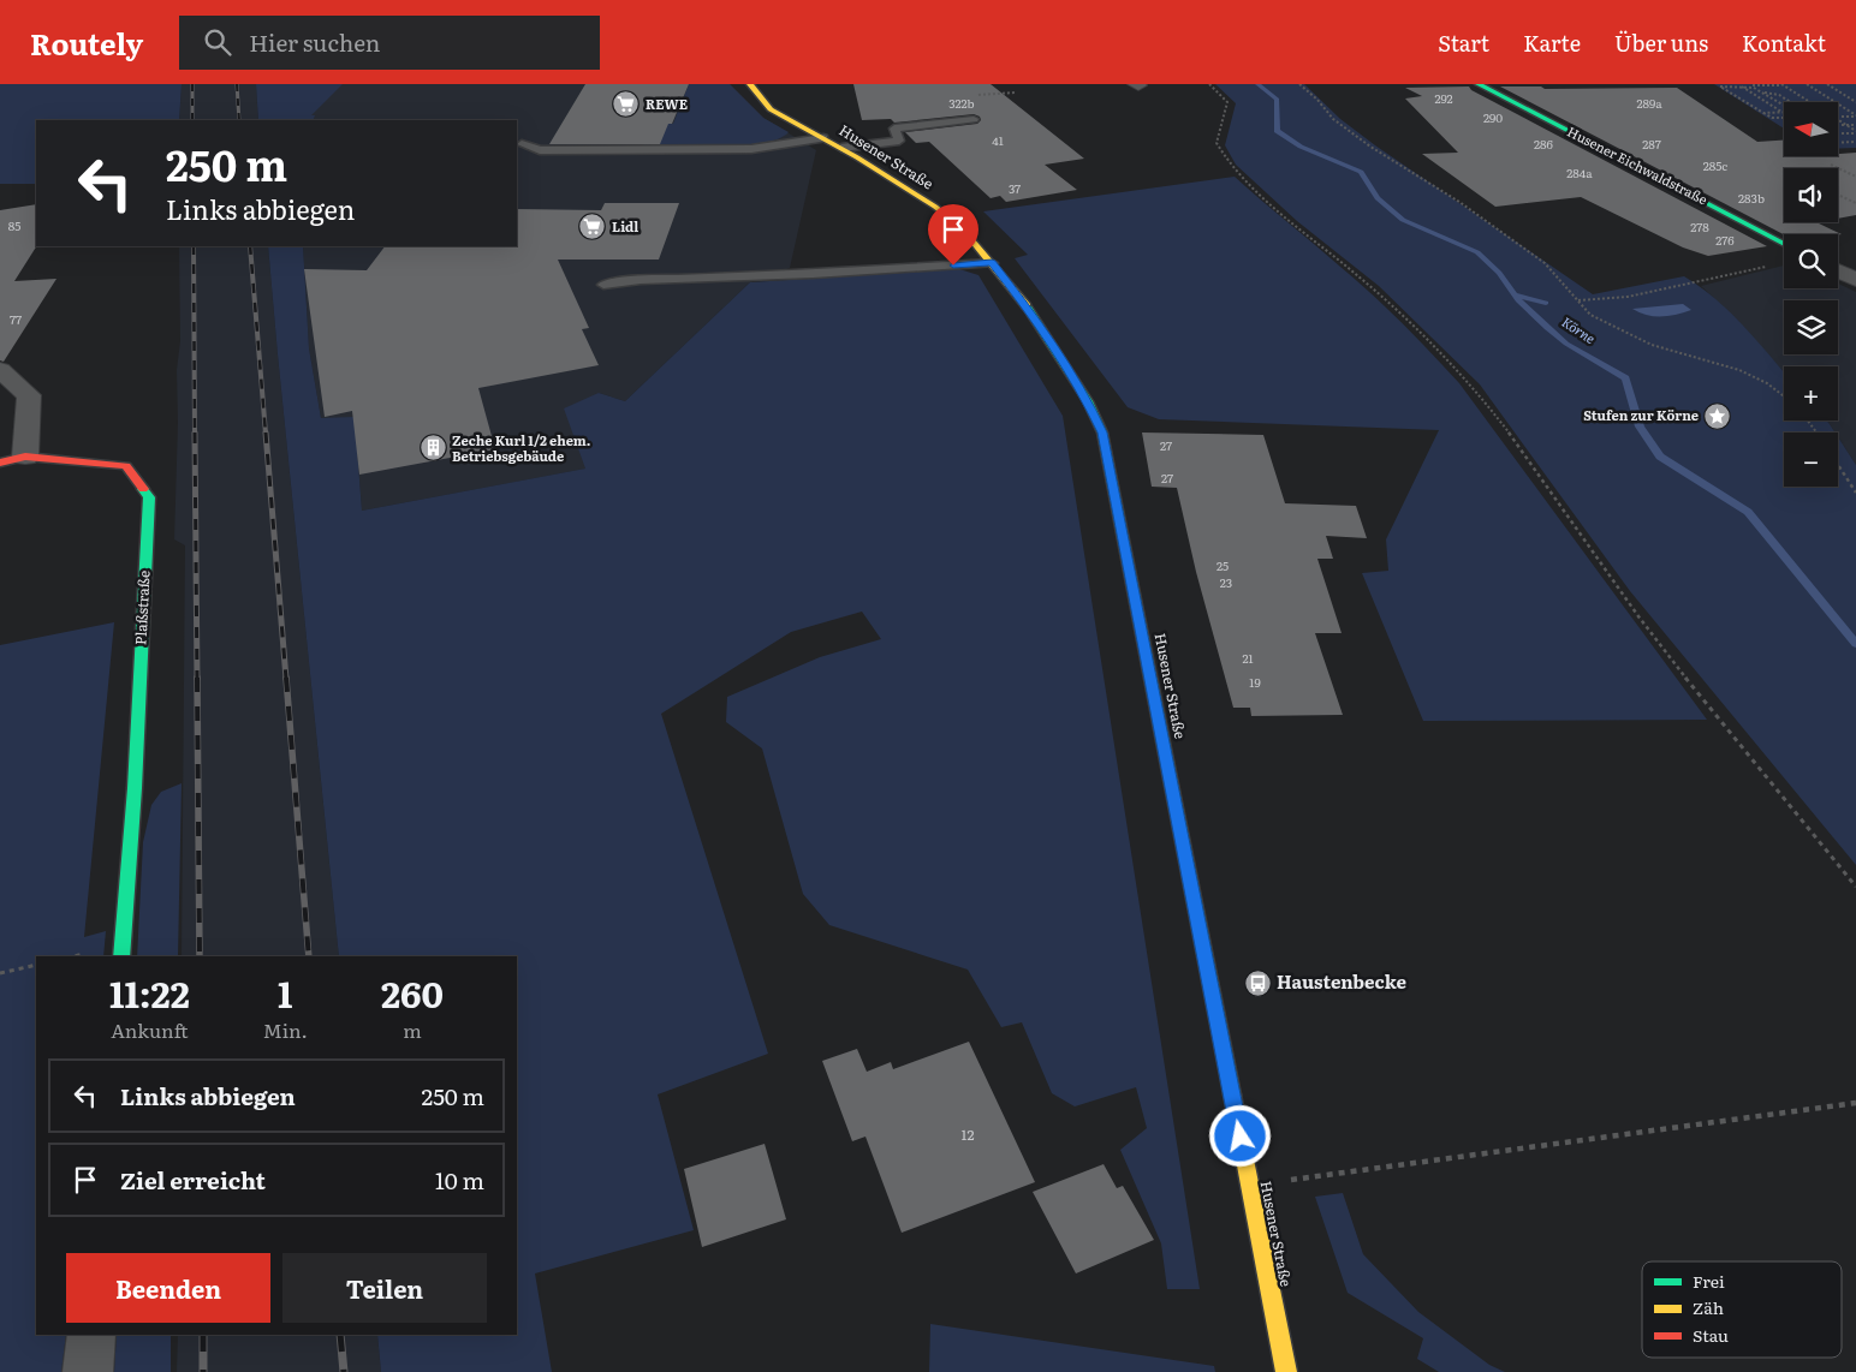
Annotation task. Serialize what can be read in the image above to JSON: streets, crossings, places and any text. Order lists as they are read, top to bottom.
{
  "streets": {
    "street": ["Husener Straße", "Husener Eichwaldstraße", "Plaßstraße"]
  },
  "water": ["Körne"],
  "places": {
    "supermarket": ["REWE", "Lidl"],
    "place": ["Stufen zur Körne"],
    "building": ["Zeche Kurl 1/2 ehem. Betriebsgebäude"],
    "bus stop": ["Haustenbecke"]
  },
  "house_numbers": [
    "292",
    "322b",
    "289a",
    "290",
    "41",
    "286",
    "287",
    "285c",
    "284a",
    "37",
    "283b",
    "85",
    "278",
    "276",
    "77",
    "27",
    "27",
    "25",
    "23",
    "21",
    "19",
    "12"
  ],
  "legend": ["Frei", "Zäh", "Stau"],
  "north": "left",
  "page": {
    "header": "Routely",
    "search": "Hier suchen",
    "nav": [
      "Start",
      "Karte",
      "Über uns",
      "Kontakt"
    ],
    "map_buttons": ["+", "−"],
    "turn": ["250 m", "Links abbiegen"],
    "eta": [
      "11:22",
      "Ankunft",
      "1",
      "Min.",
      "260",
      "m"
    ],
    "list": [
      {
        "name": "Links abbiegen",
        "value": "250 m"
      },
      {
        "name": "Ziel erreicht",
        "value": "10 m"
      }
    ],
    "buttons": ["Beenden", "Teilen"]
  }
}
